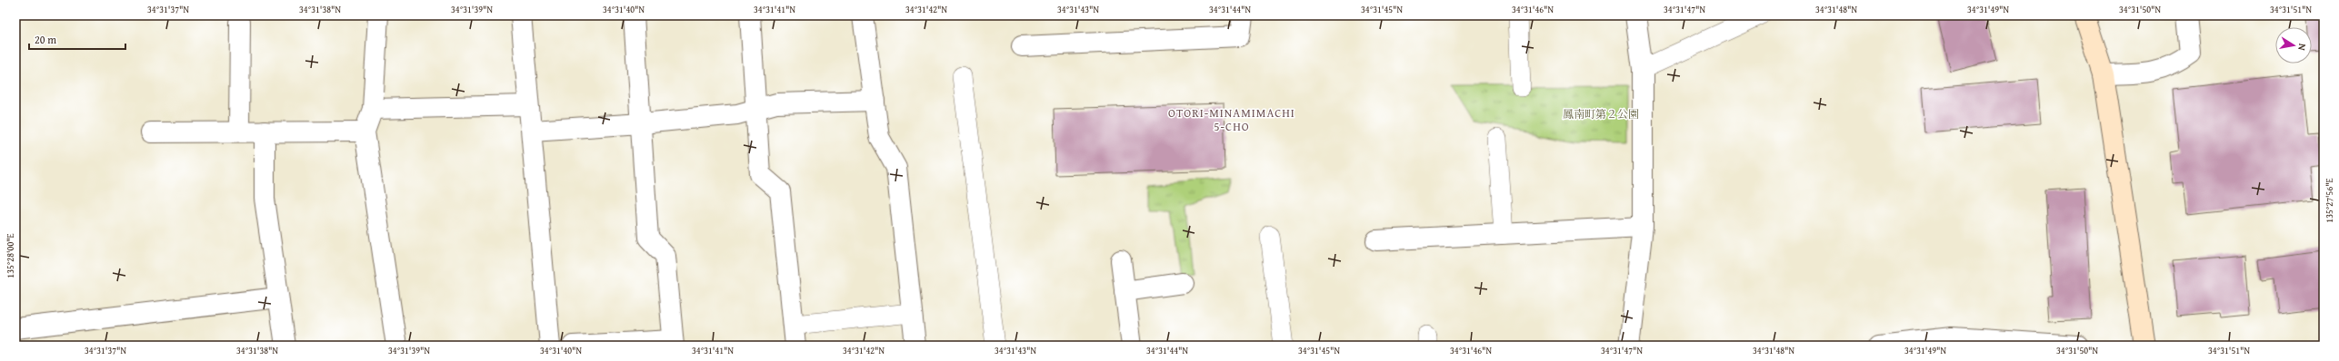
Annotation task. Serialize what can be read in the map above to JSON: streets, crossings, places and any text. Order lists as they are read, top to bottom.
{
  "districts": ["OTORI-MINAMIMACHI 5-CHO"],
  "parks": ["鳳南町第２公園"],
  "scale_bar": "20 m",
  "north": "right",
  "coordinates": [
    "34°31'37\"N",
    "34°31'38\"N",
    "34°31'39\"N",
    "34°31'40\"N",
    "34°31'41\"N",
    "34°31'42\"N",
    "34°31'43\"N",
    "34°31'44\"N",
    "34°31'45\"N",
    "34°31'46\"N",
    "34°31'47\"N",
    "34°31'48\"N",
    "34°31'49\"N",
    "34°31'50\"N",
    "34°31'51\"N",
    "135°27'56\"E",
    "135°28'00\"E"
  ]
}
